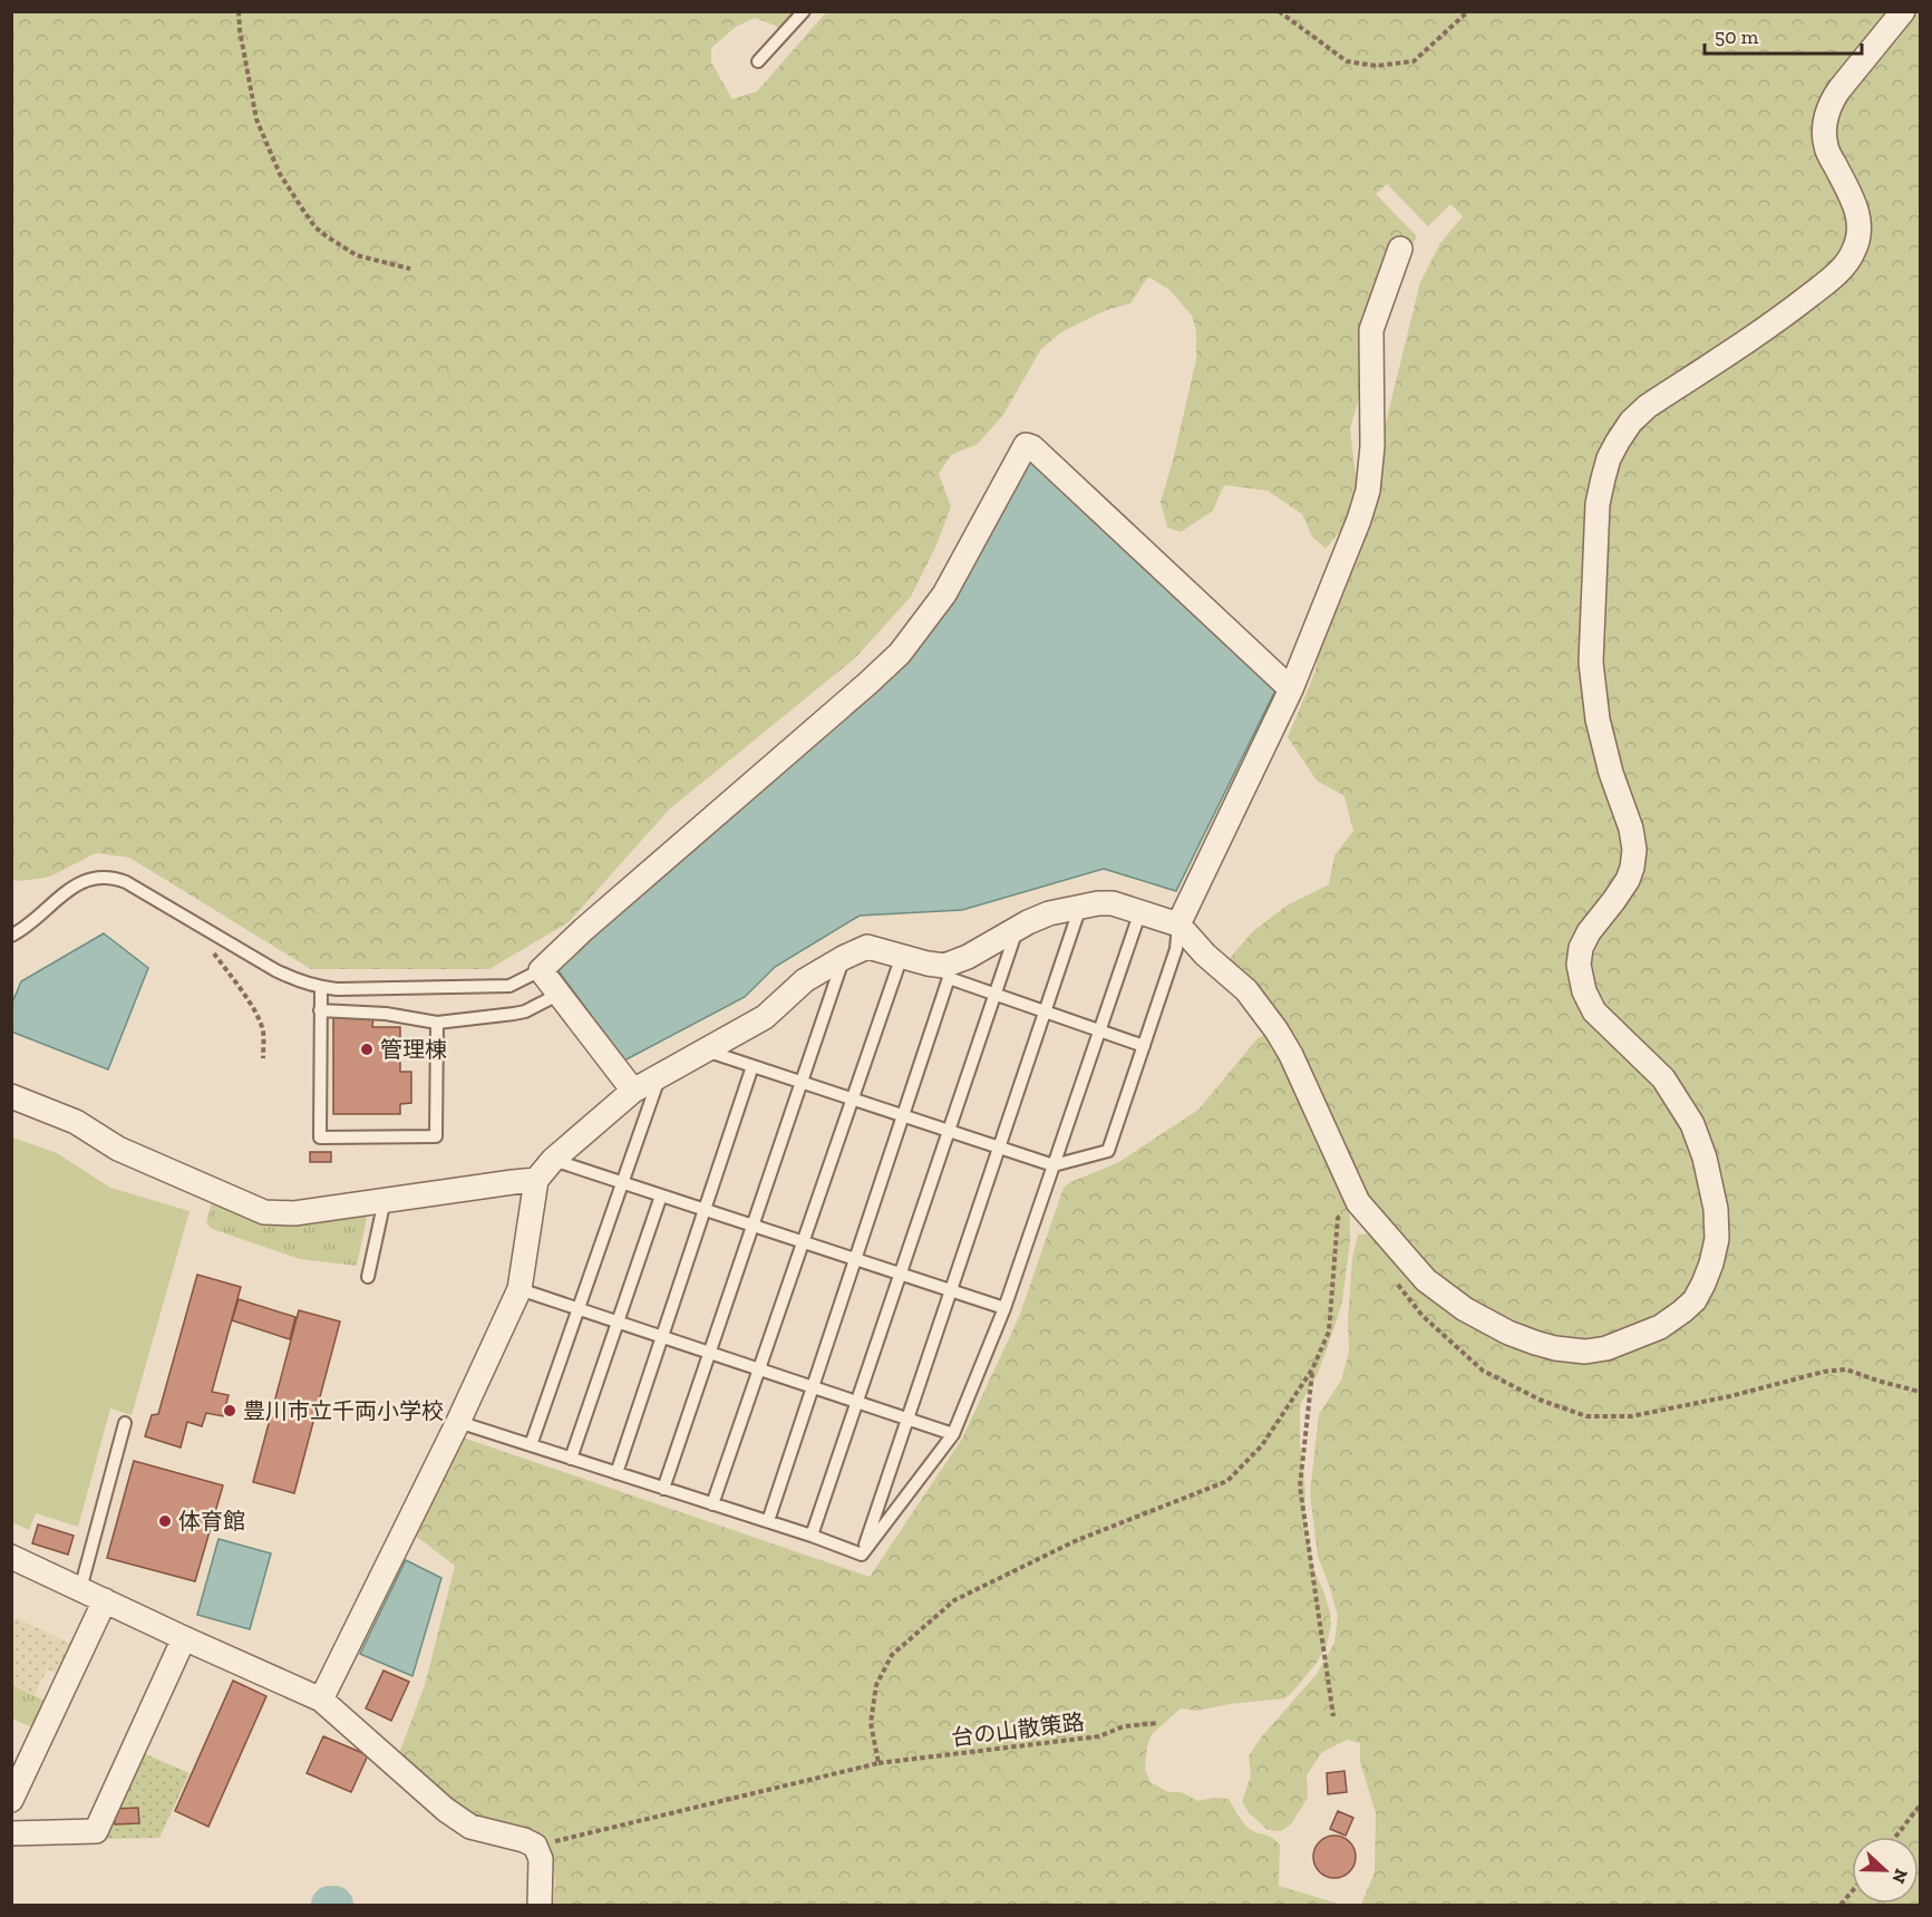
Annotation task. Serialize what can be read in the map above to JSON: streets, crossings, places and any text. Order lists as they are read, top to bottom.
{
  "streets": {
    "path": ["台の山散策路"]
  },
  "places": ["管理棟", "豊川市立千両小学校", "体育館"],
  "scale_bar": "50 m",
  "north": "right"
}
